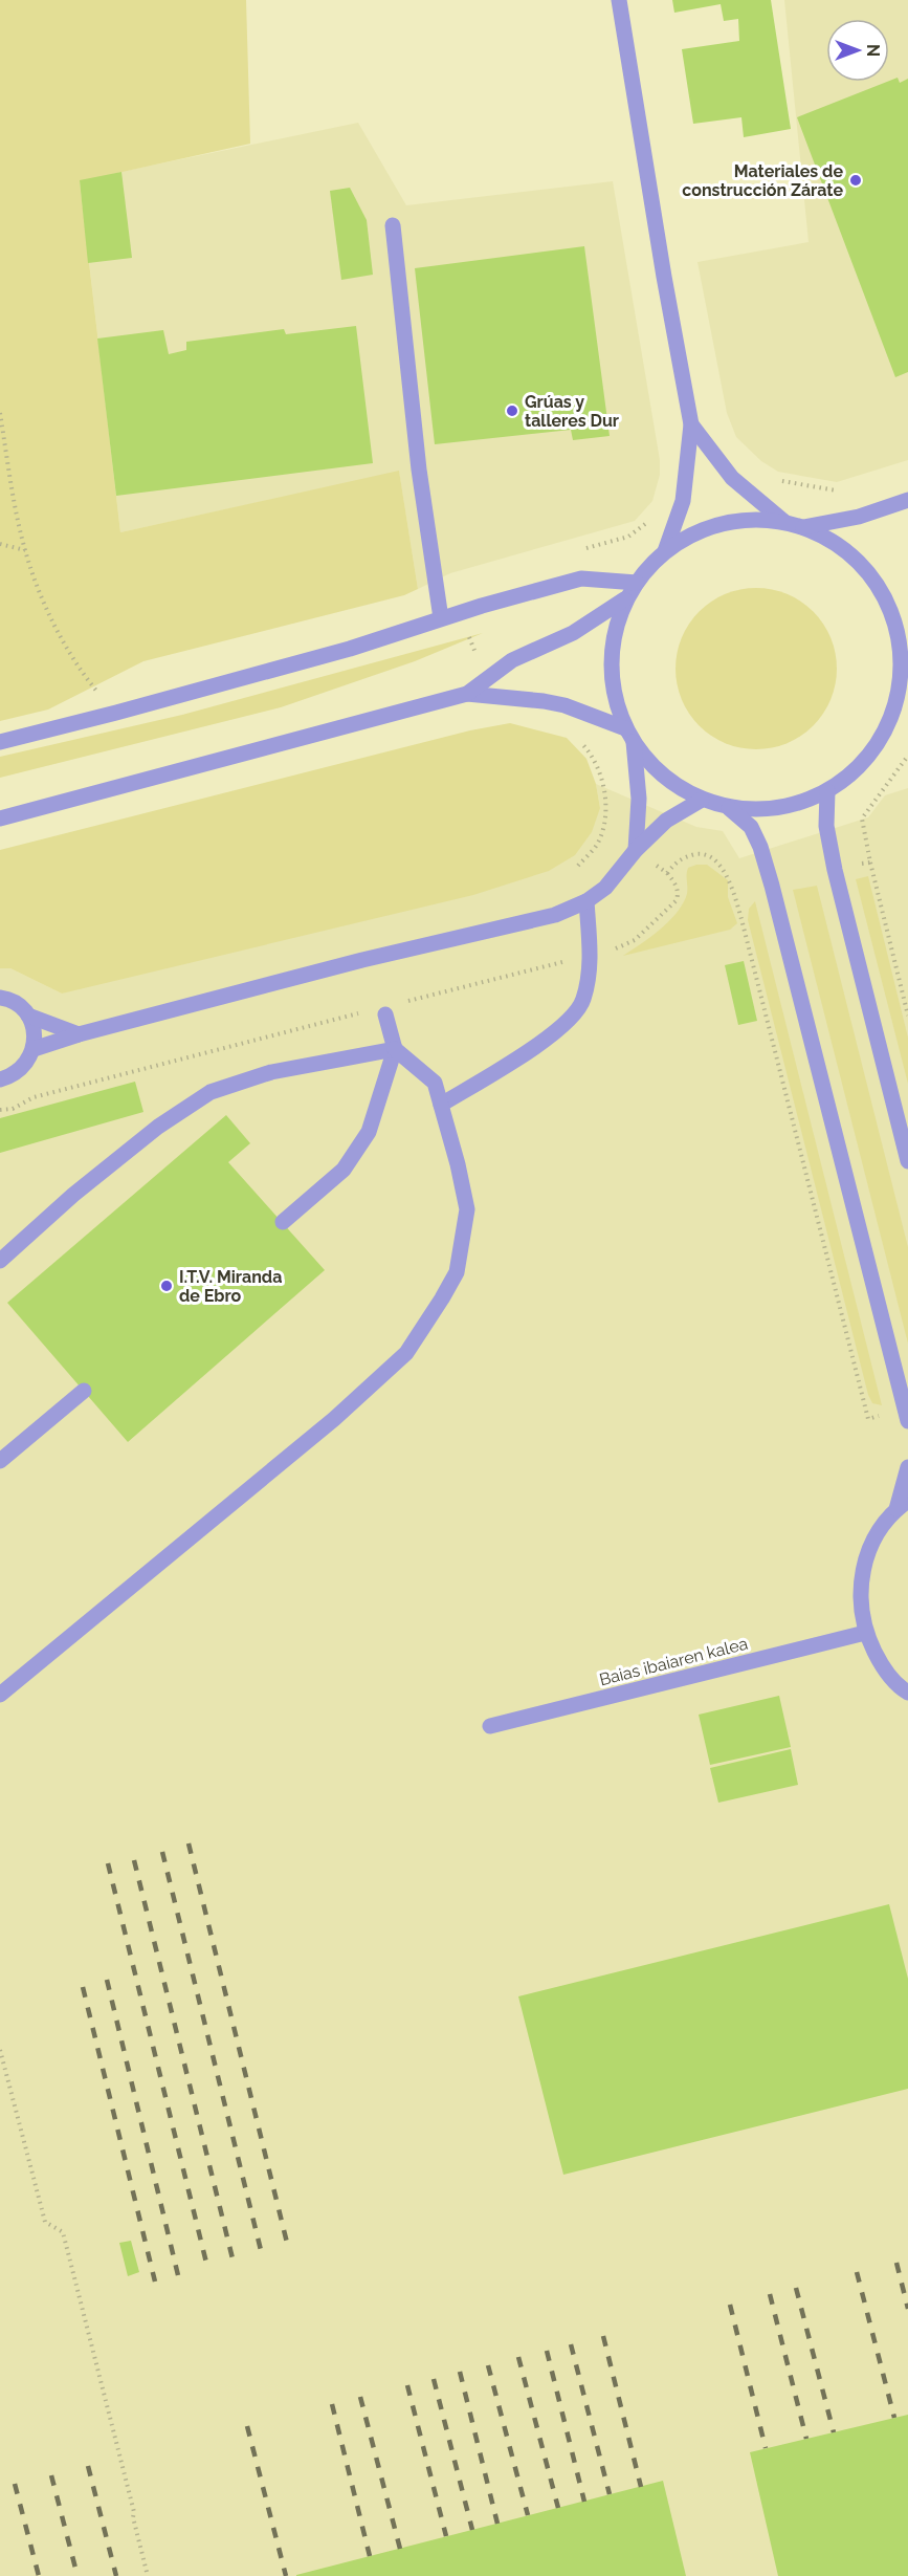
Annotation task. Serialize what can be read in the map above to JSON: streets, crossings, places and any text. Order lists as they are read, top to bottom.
{
  "streets": {
    "street": ["Baias ibaiaren kalea"]
  },
  "places": ["Materiales de construcción Zárate", "Grúas y talleres Dur", "I.T.V. Miranda de Ebro"],
  "north": "right"
}
